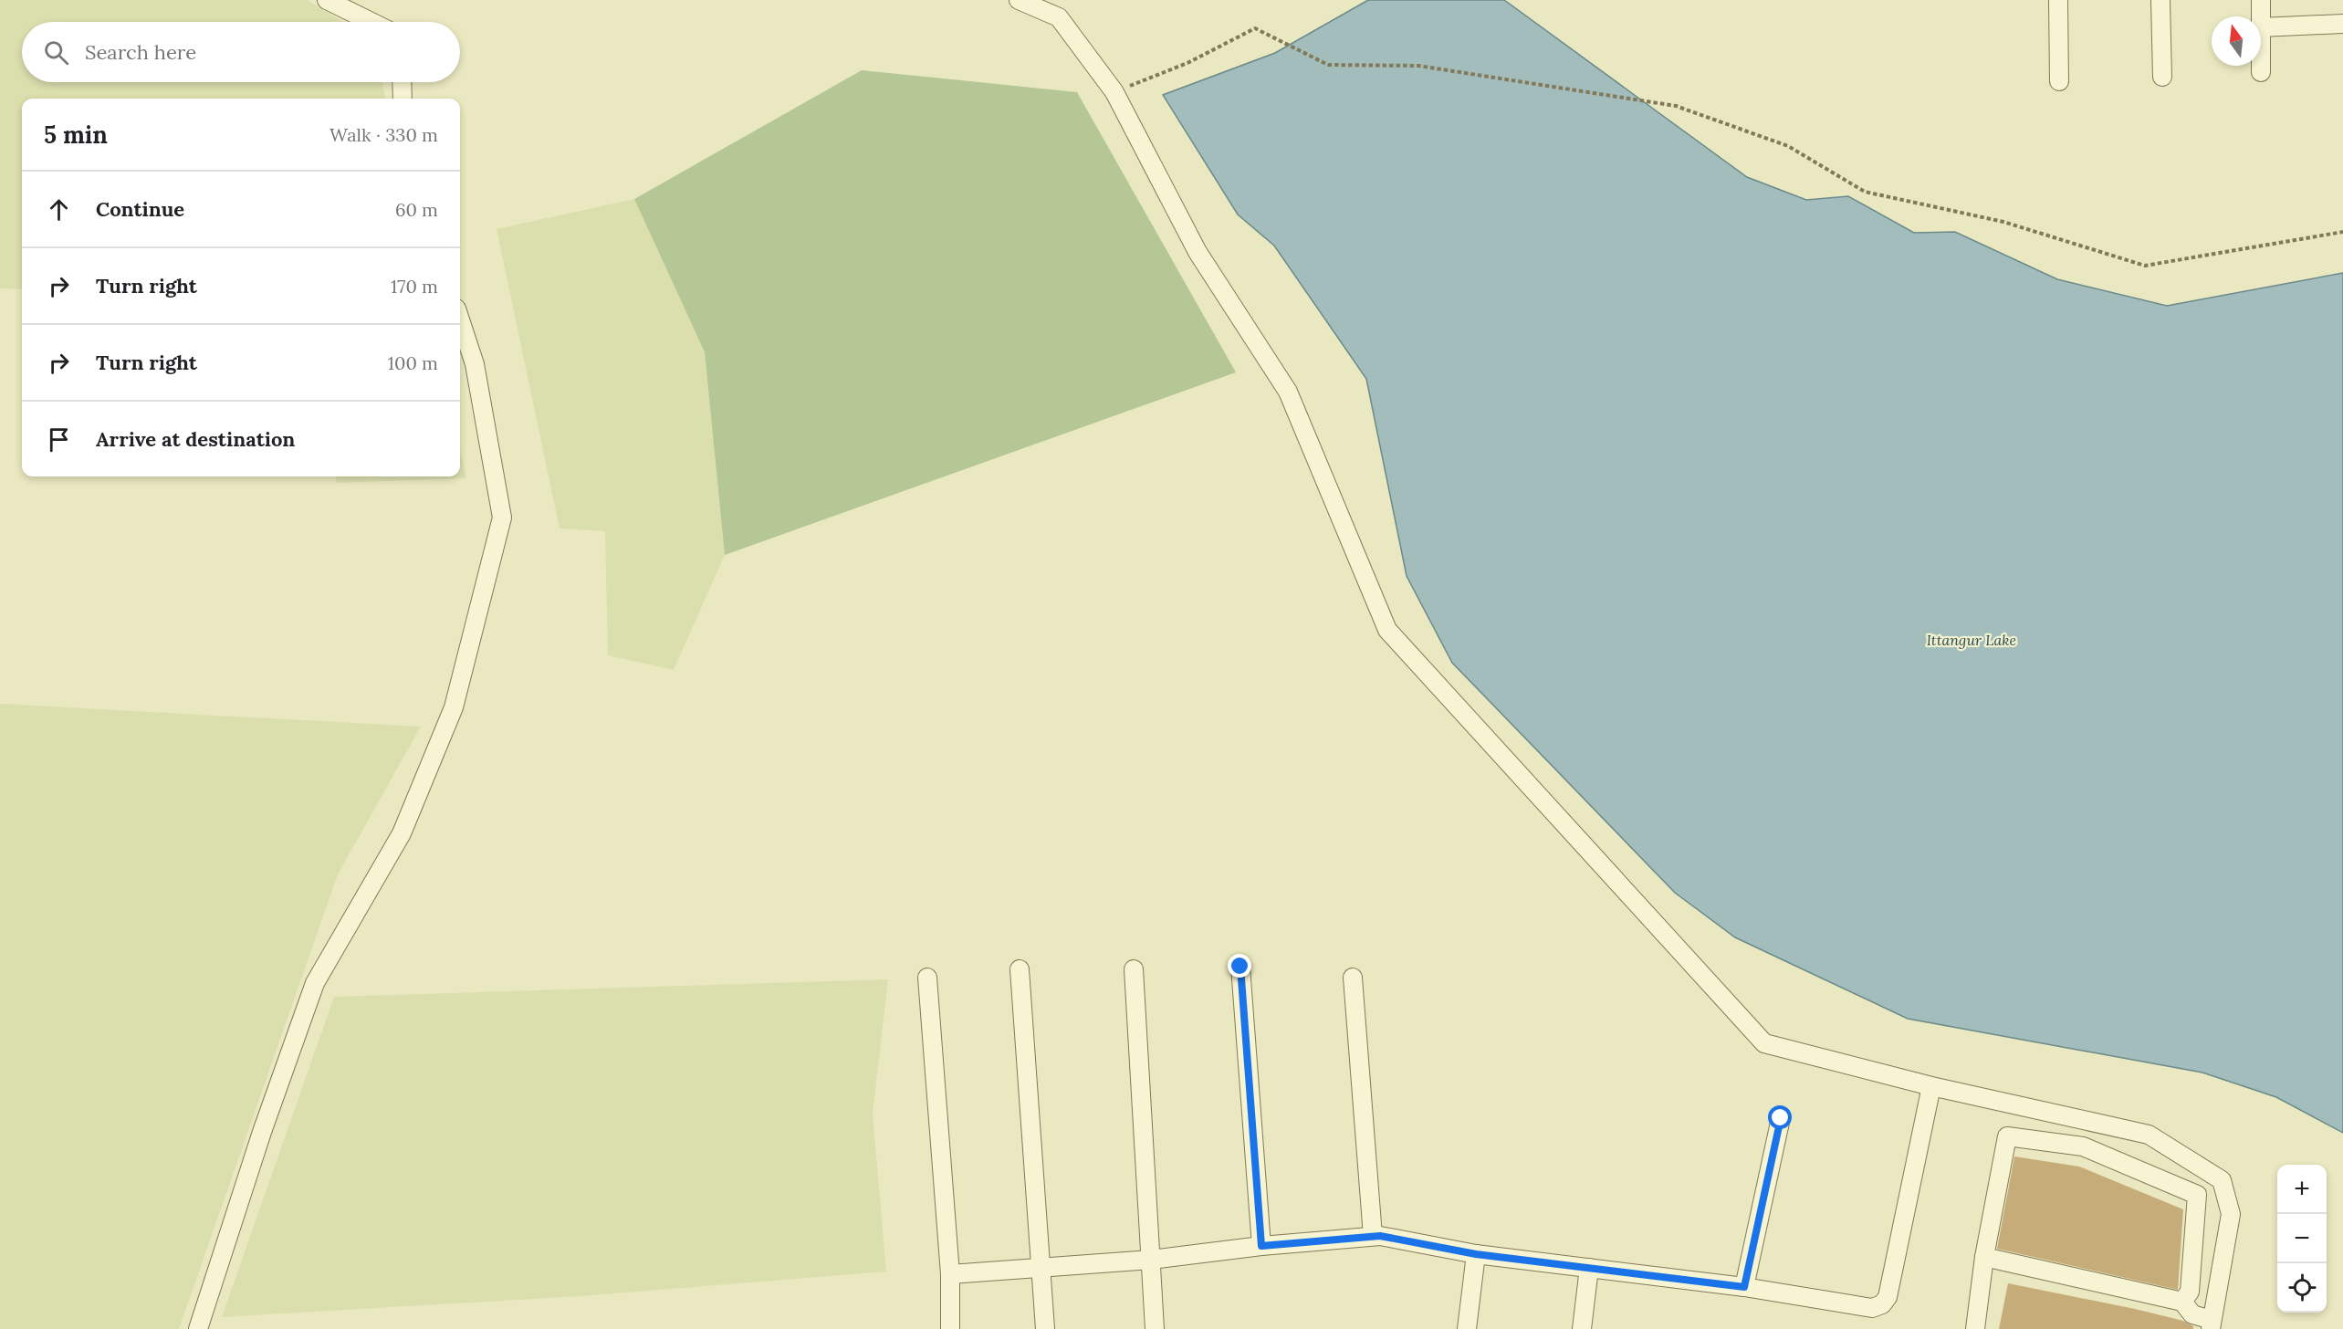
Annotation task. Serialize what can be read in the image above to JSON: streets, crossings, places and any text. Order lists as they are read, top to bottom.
{
  "water": ["Ittangur Lake"],
  "north": "top",
  "page": {
    "search": "Search here",
    "heading": ["5 min", "Walk · 330 m"],
    "list": [
      ["Continue", "60 m"],
      ["Turn right", "170 m"],
      ["Turn right", "100 m"],
      "Arrive at destination"
    ],
    "map_buttons": ["+", "−"]
  }
}
